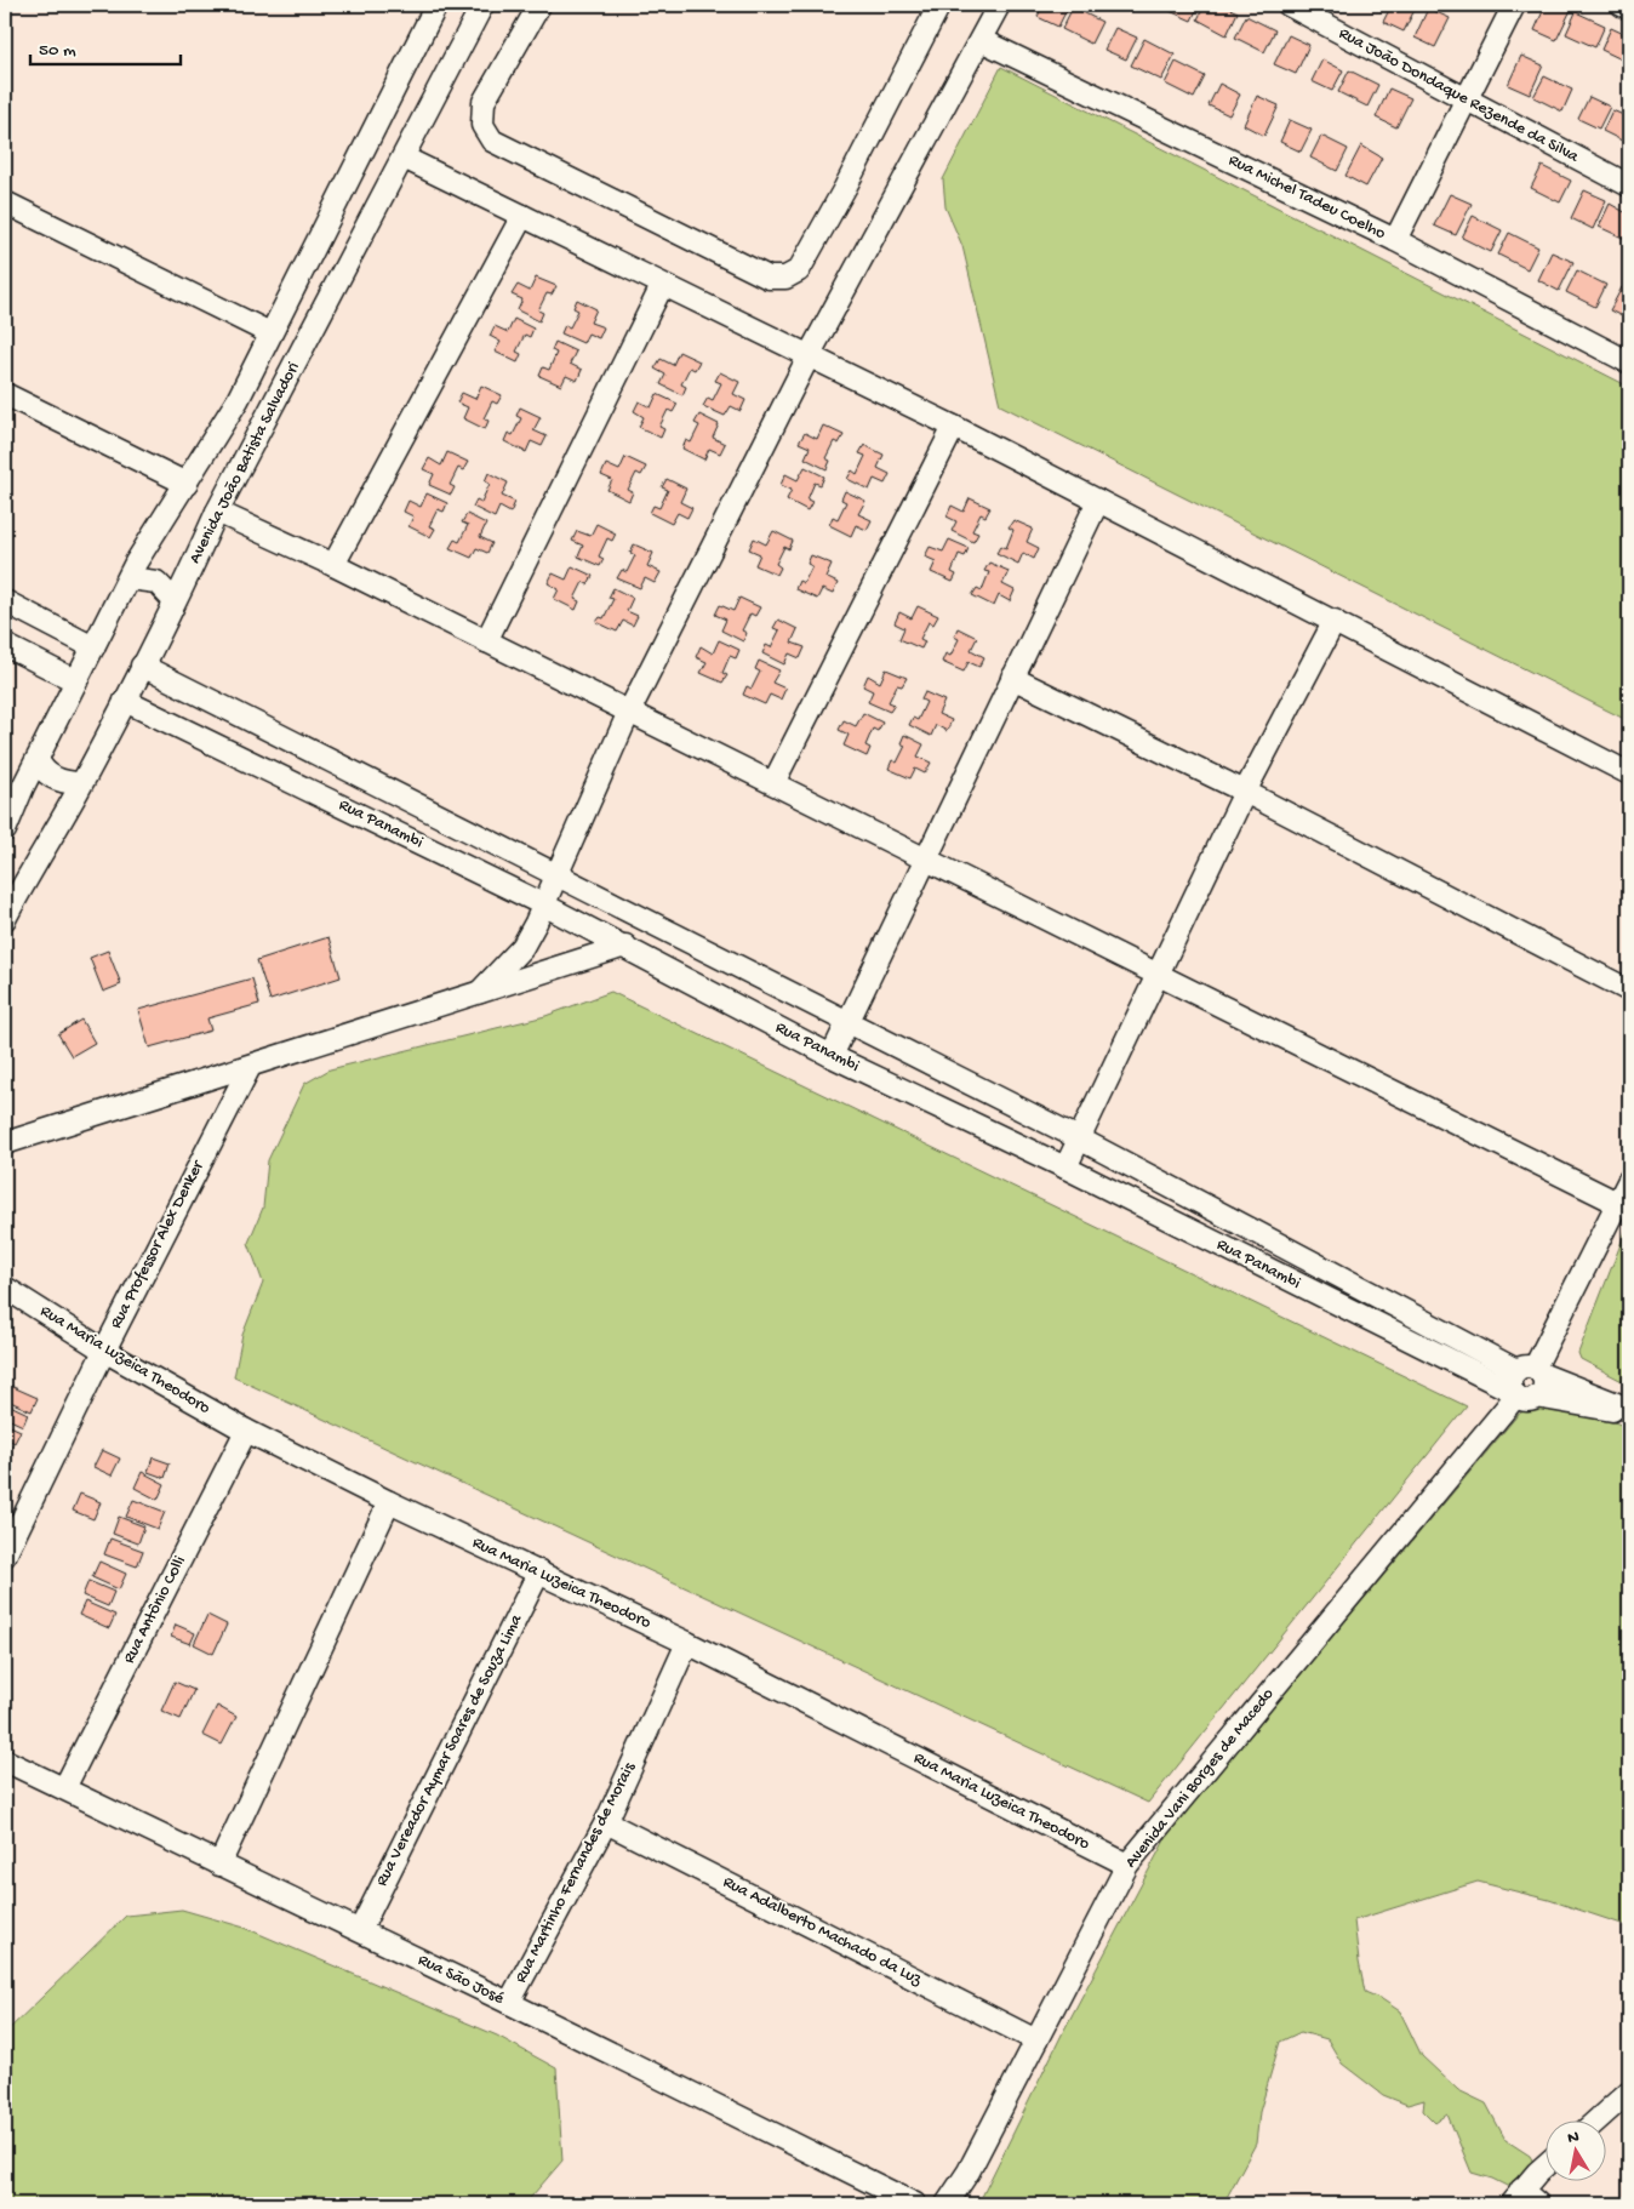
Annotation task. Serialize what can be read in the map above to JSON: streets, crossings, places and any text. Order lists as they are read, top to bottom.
{
  "streets": {
    "street": [
      "Rua João Dondaque Rezende da Silva",
      "Rua Michel Tadeu Coelho",
      "Avenida João Batista Salvadori",
      "Rua Panambi",
      "Rua Professor Alex Denker",
      "Rua Maria Luzeica Theodoro",
      "Rua Antônio Colli",
      "Rua Vereador Aymar Soares de Souza Lima",
      "Avenida Vani Borges de Macedo",
      "Rua Martinho Fernandes de Morais",
      "Rua Adalberto Machado da Luz",
      "Rua São José"
    ]
  },
  "crossings": [
    ["Avenida João Batista Salvadori", "Rua Panambi"],
    ["Rua Panambi", "Avenida Vani Borges de Macedo"],
    ["Rua Professor Alex Denker", "Rua Maria Luzeica Theodoro"],
    ["Rua Maria Luzeica Theodoro", "Rua Antônio Colli"],
    ["Rua Maria Luzeica Theodoro", "Rua Vereador Aymar Soares de Souza Lima"],
    ["Rua Maria Luzeica Theodoro", "Avenida Vani Borges de Macedo"],
    ["Rua Maria Luzeica Theodoro", "Rua Martinho Fernandes de Morais"],
    ["Rua Antônio Colli", "Rua São José"],
    ["Rua Vereador Aymar Soares de Souza Lima", "Rua São José"],
    ["Avenida Vani Borges de Macedo", "Rua Adalberto Machado da Luz"],
    ["Rua Martinho Fernandes de Morais", "Rua Adalberto Machado da Luz"],
    ["Rua Martinho Fernandes de Morais", "Rua São José"]
  ],
  "scale_bar": "50 m",
  "north": "top"
}
